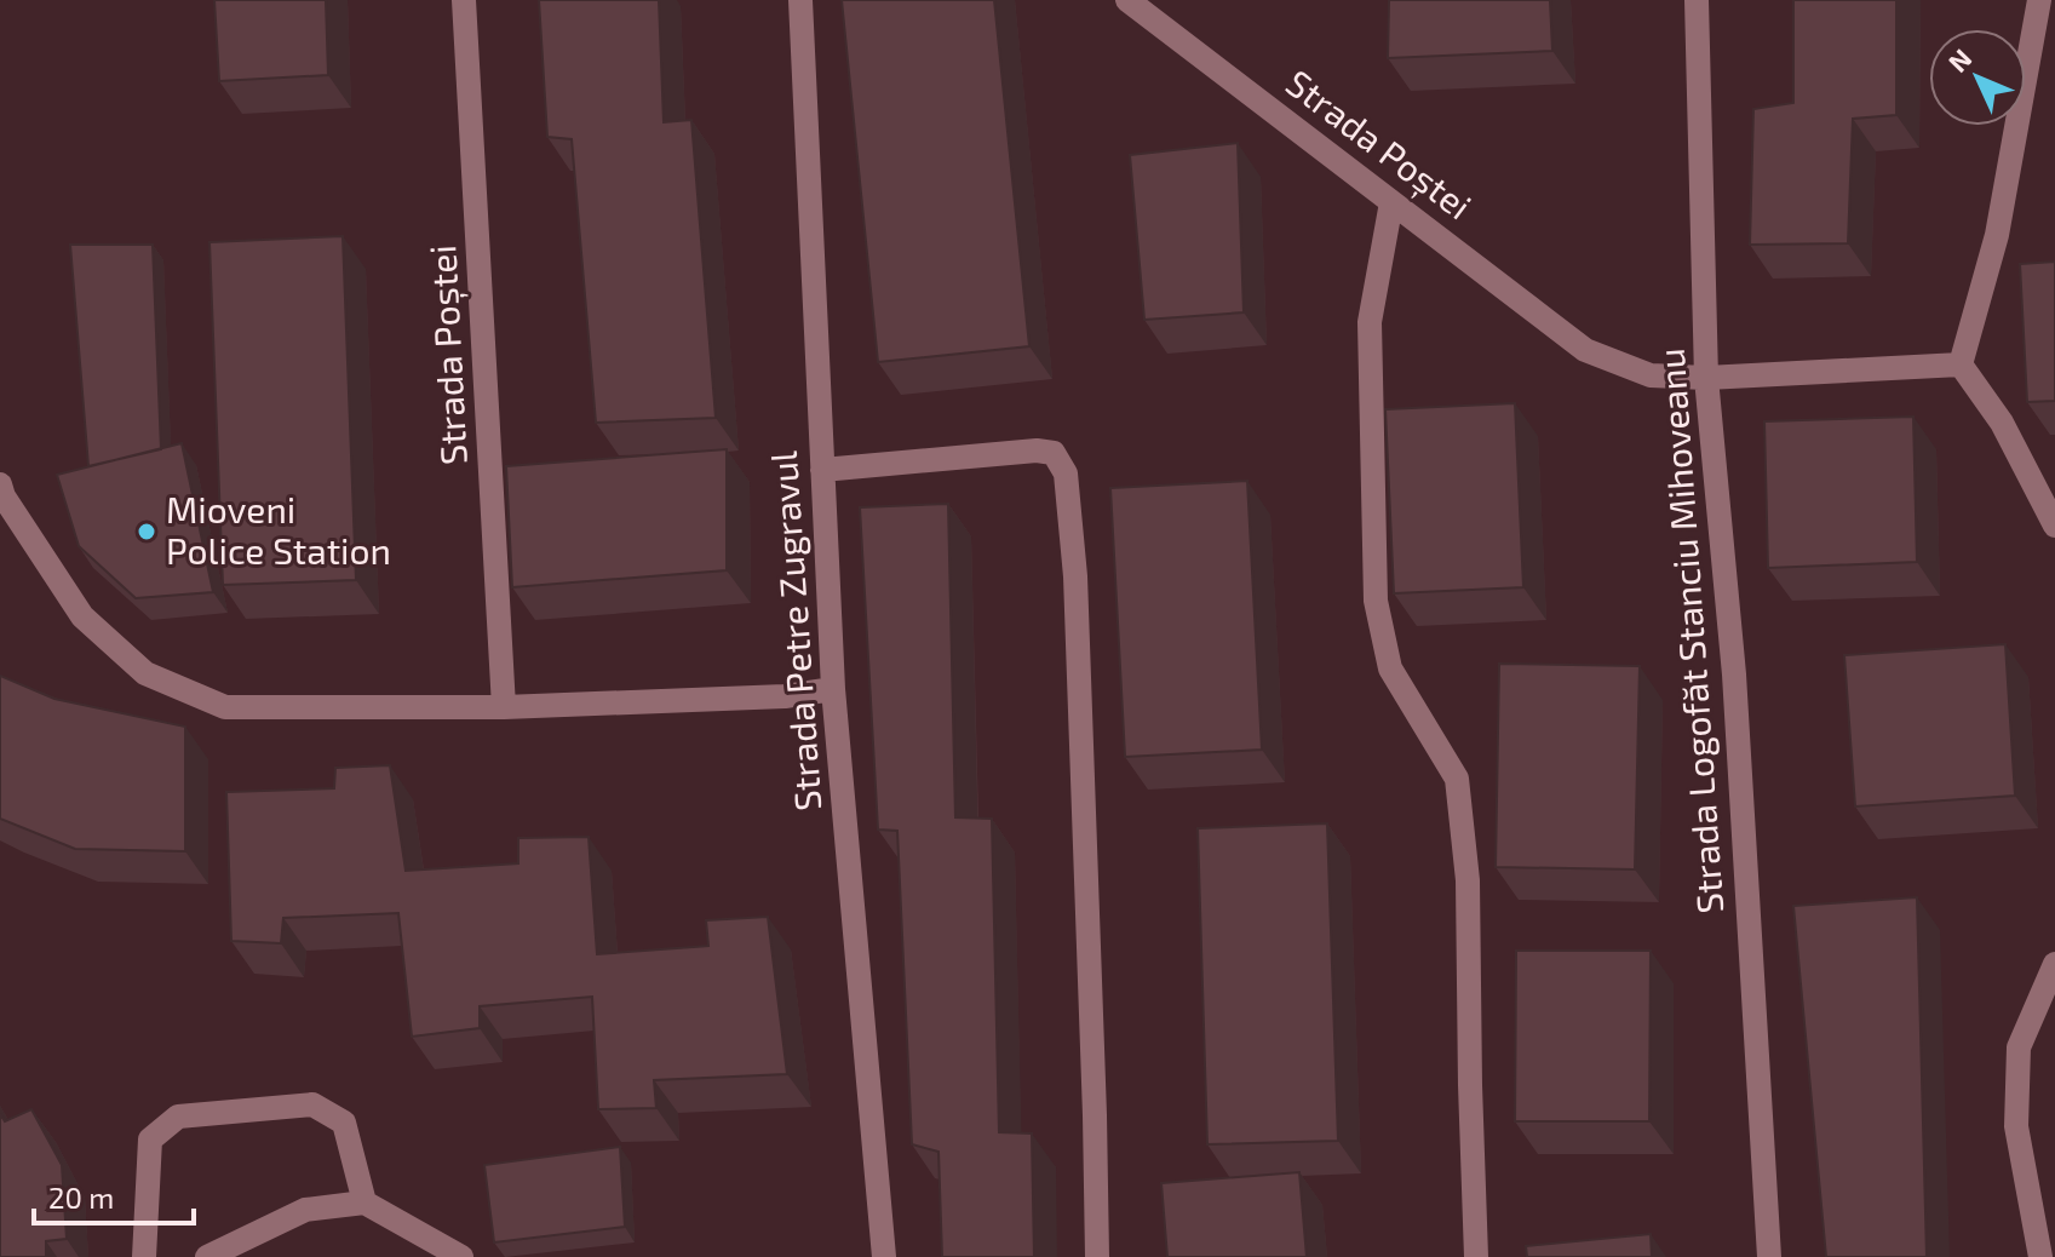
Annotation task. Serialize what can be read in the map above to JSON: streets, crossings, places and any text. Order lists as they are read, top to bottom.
{
  "streets": {
    "street": ["Strada Poștei", "Strada Petre Zugravul", "Strada Logofăt Stanciu Mihoveanu"]
  },
  "crossings": [
    ["Strada Poștei", "Strada Logofăt Stanciu Mihoveanu"]
  ],
  "places": ["Mioveni Police Station"],
  "scale_bar": "20 m",
  "north": "top left"
}
